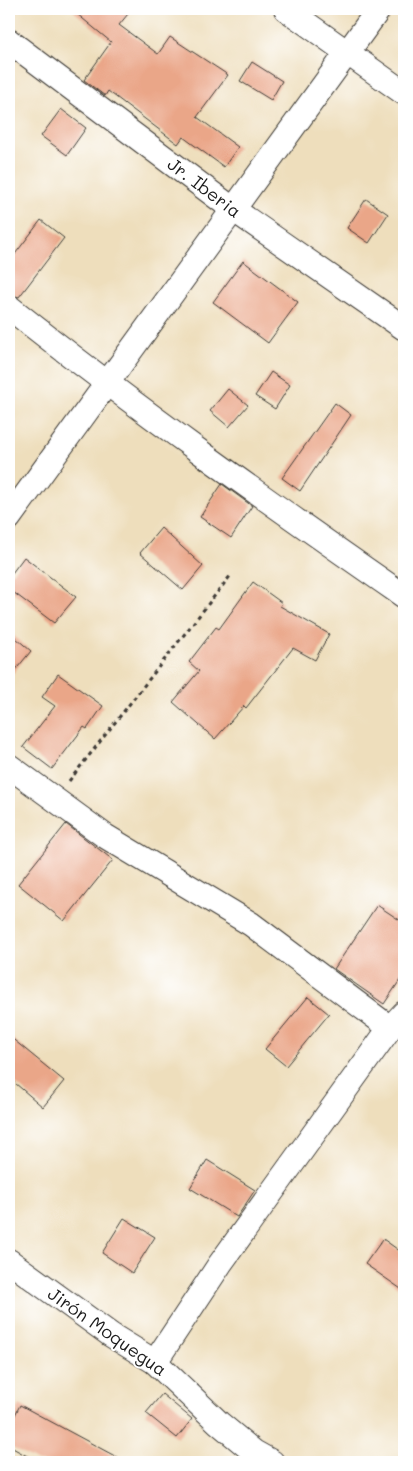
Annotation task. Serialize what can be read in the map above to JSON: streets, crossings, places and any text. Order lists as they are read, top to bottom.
{
  "streets": {
    "street": ["Jr. Iberia", "Jirón Moquegua"]
  }
}
